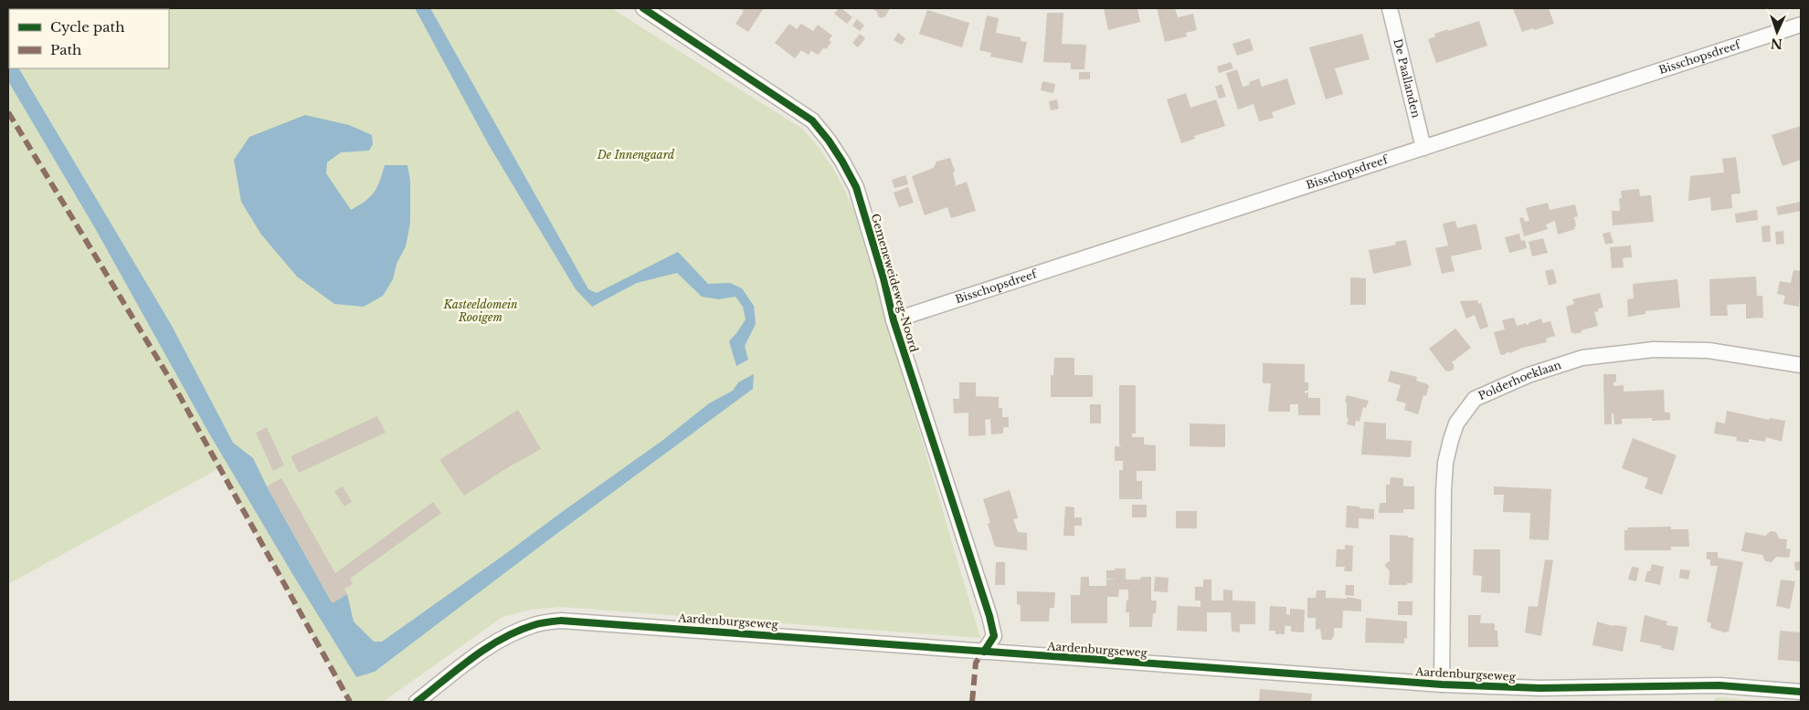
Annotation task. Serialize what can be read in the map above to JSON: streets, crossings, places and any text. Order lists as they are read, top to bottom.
{
  "streets": {
    "street": [
      "Bisschopsdreef",
      "De Paallanden",
      "Gemeneweideweg-Noord",
      "Polderhoeklaan",
      "Aardenburgseweg"
    ]
  },
  "crossings": [
    ["Bisschopsdreef", "De Paallanden"],
    ["Bisschopsdreef", "Gemeneweideweg-Noord"],
    ["Gemeneweideweg-Noord", "Aardenburgseweg"],
    ["Polderhoeklaan", "Aardenburgseweg"]
  ],
  "parks": ["De Innengaard", "Kasteeldomein Rooigem"],
  "legend": ["Cycle path", "Path"],
  "north": "bottom"
}
